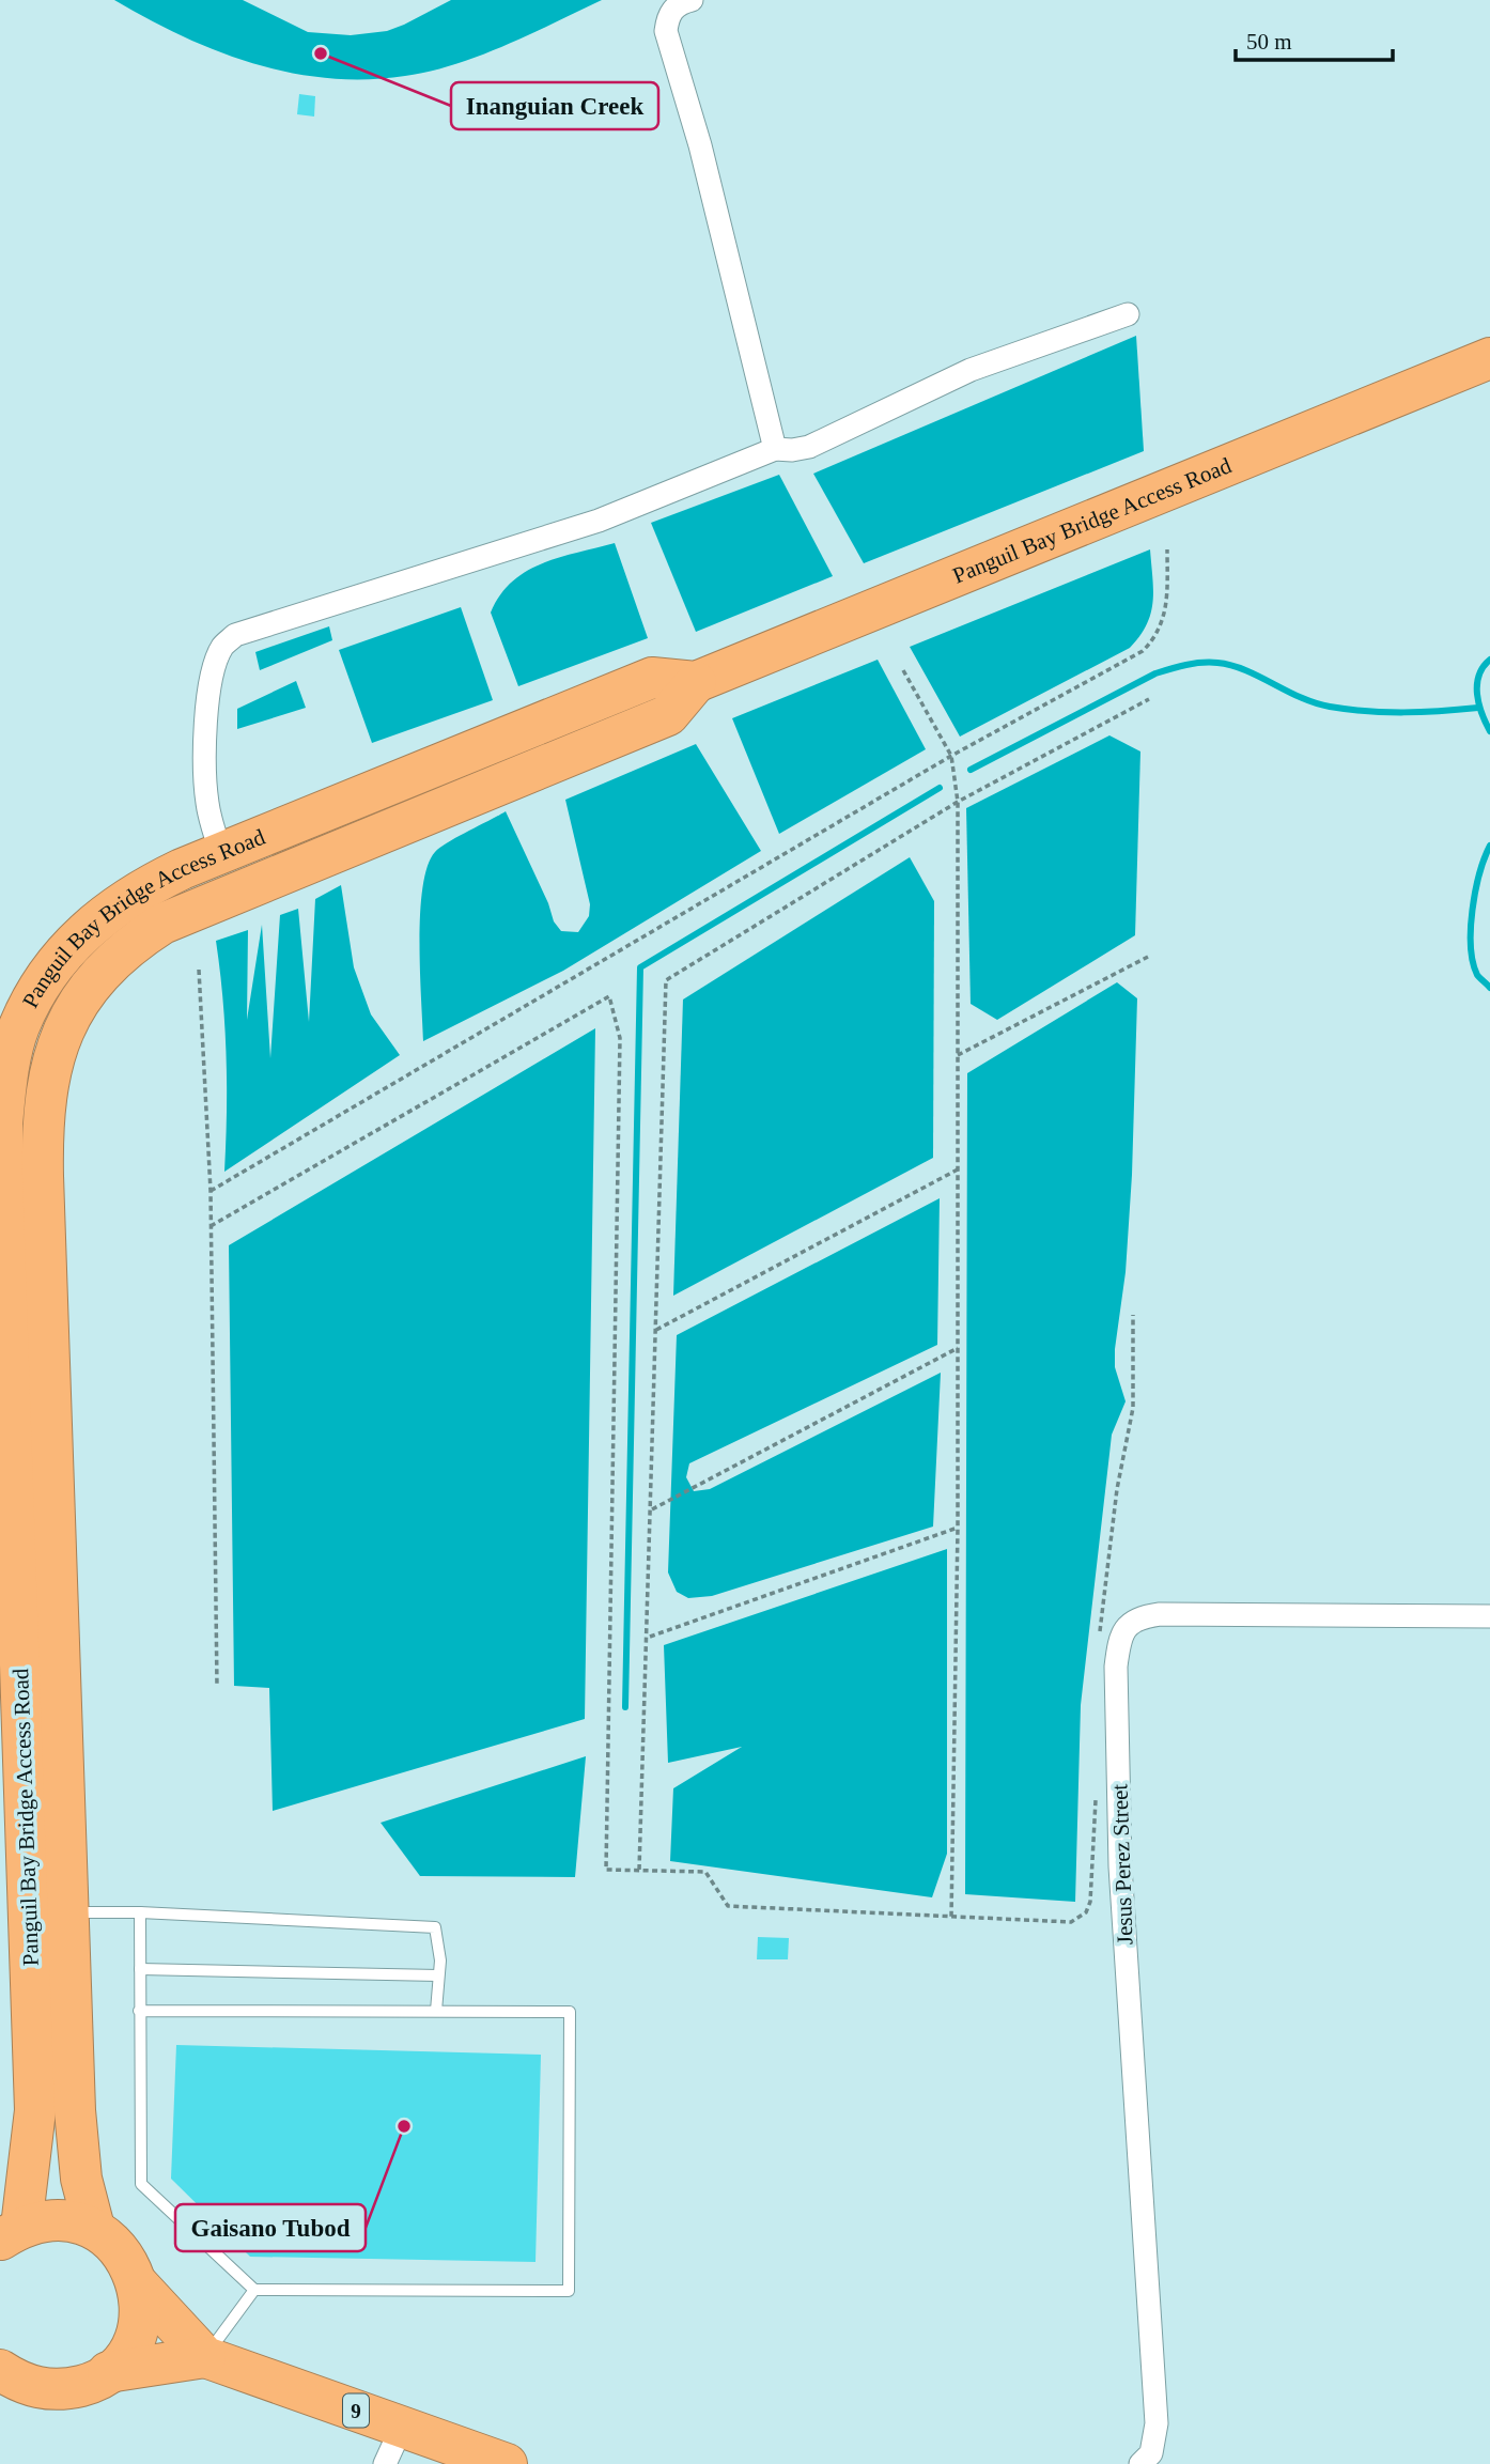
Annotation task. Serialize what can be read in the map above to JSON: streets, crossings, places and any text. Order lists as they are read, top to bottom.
{
  "streets": {
    "highway": ["Panguil Bay Bridge Access Road", "9"],
    "street": ["Jesus Perez Street"]
  },
  "crossings": [
    ["Panguil Bay Bridge Access Road", "9"]
  ],
  "places": ["Inanguian Creek", "Gaisano Tubod"],
  "scale_bar": "50 m"
}
